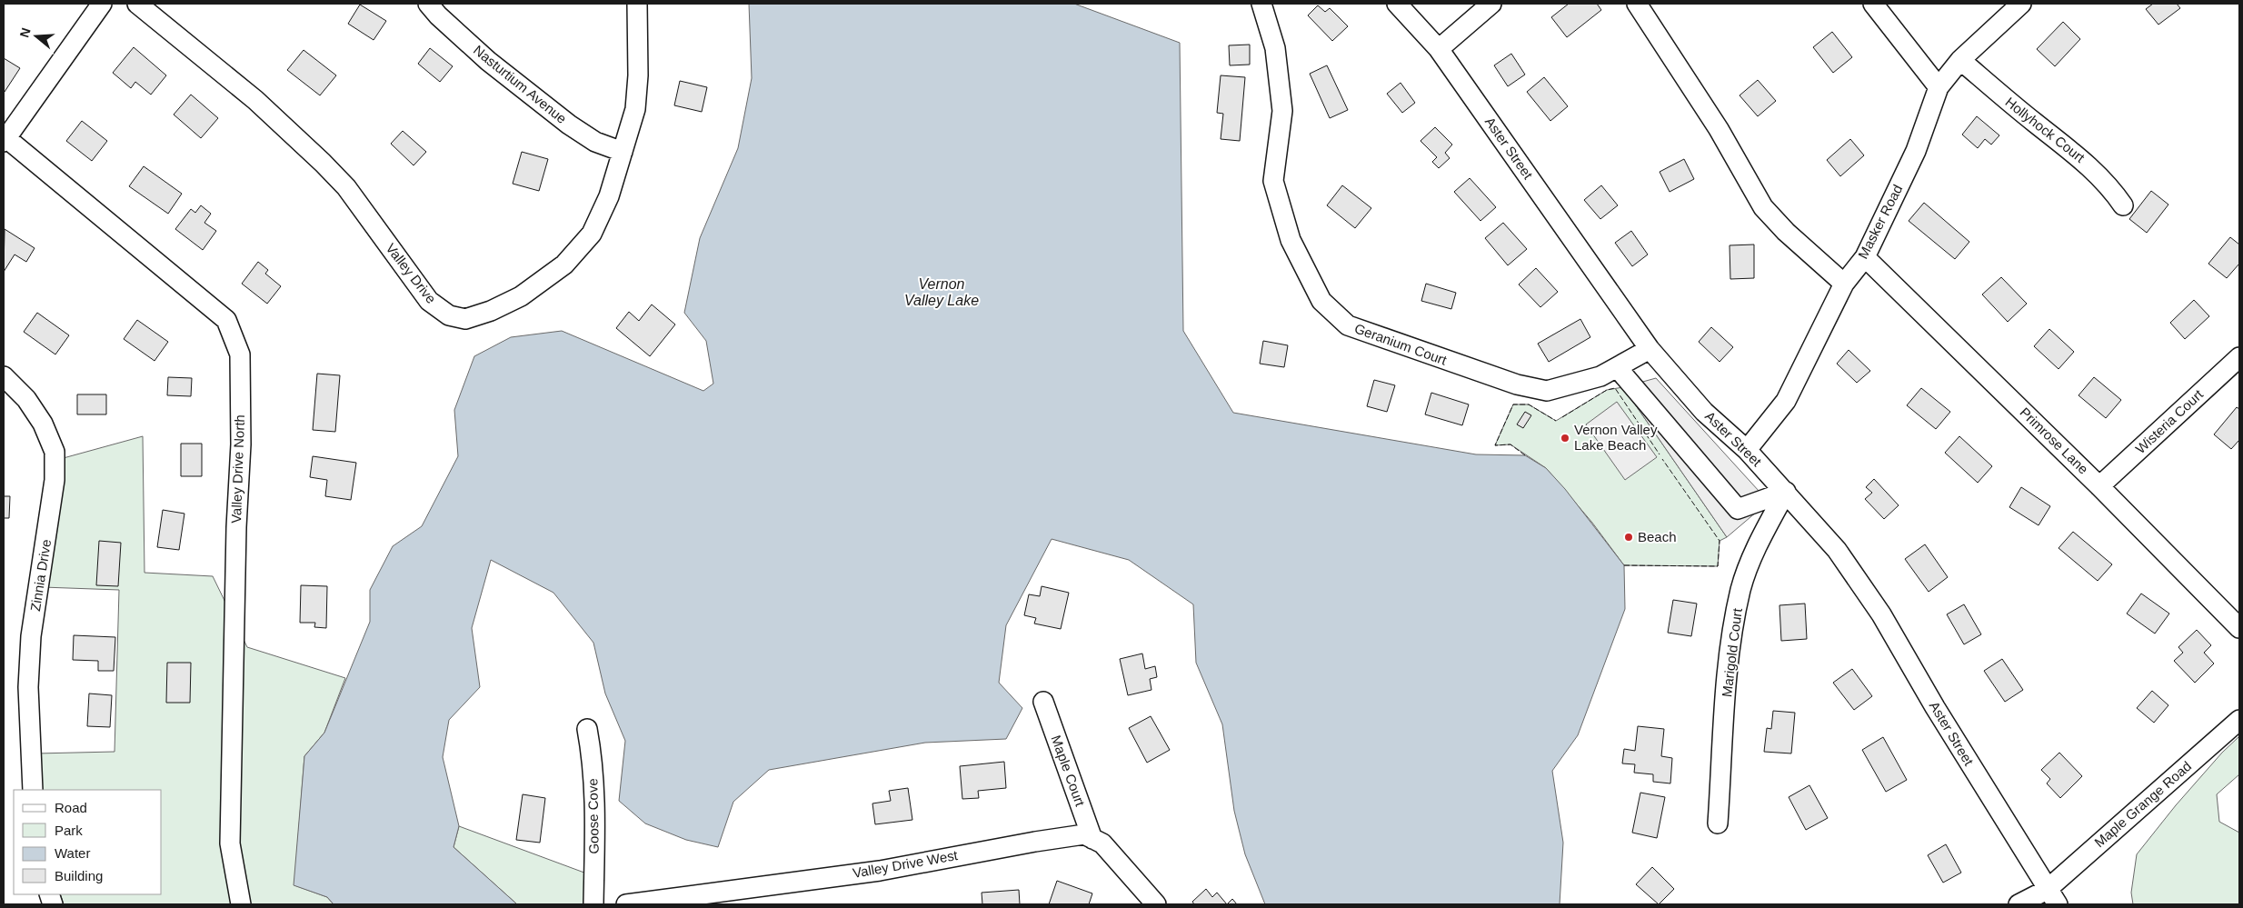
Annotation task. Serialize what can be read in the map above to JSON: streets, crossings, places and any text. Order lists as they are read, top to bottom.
{
  "streets": {
    "street": [
      "Nasturtium Avenue",
      "Hollyhock Court",
      "Aster Street",
      "Masker Road",
      "Valley Drive",
      "Geranium Court",
      "Wisteria Court",
      "Primrose Lane",
      "Valley Drive North",
      "Zinnia Drive",
      "Marigold Court",
      "Maple Court",
      "Maple Grange Road",
      "Goose Cove",
      "Valley Drive West"
    ]
  },
  "crossings": [
    ["Nasturtium Avenue", "Valley Drive"],
    ["Hollyhock Court", "Masker Road"],
    ["Aster Street", "Masker Road"],
    ["Aster Street", "Geranium Court"],
    ["Aster Street", "Marigold Court"],
    ["Aster Street", "Maple Grange Road"],
    ["Masker Road", "Primrose Lane"],
    ["Wisteria Court", "Primrose Lane"],
    ["Maple Court", "Valley Drive West"]
  ],
  "water": ["Vernon Valley Lake"],
  "places": ["Vernon Valley Lake Beach", "Beach"],
  "legend": [
    "Road",
    "Park",
    "Water",
    "Building"
  ],
  "north": "left"
}
